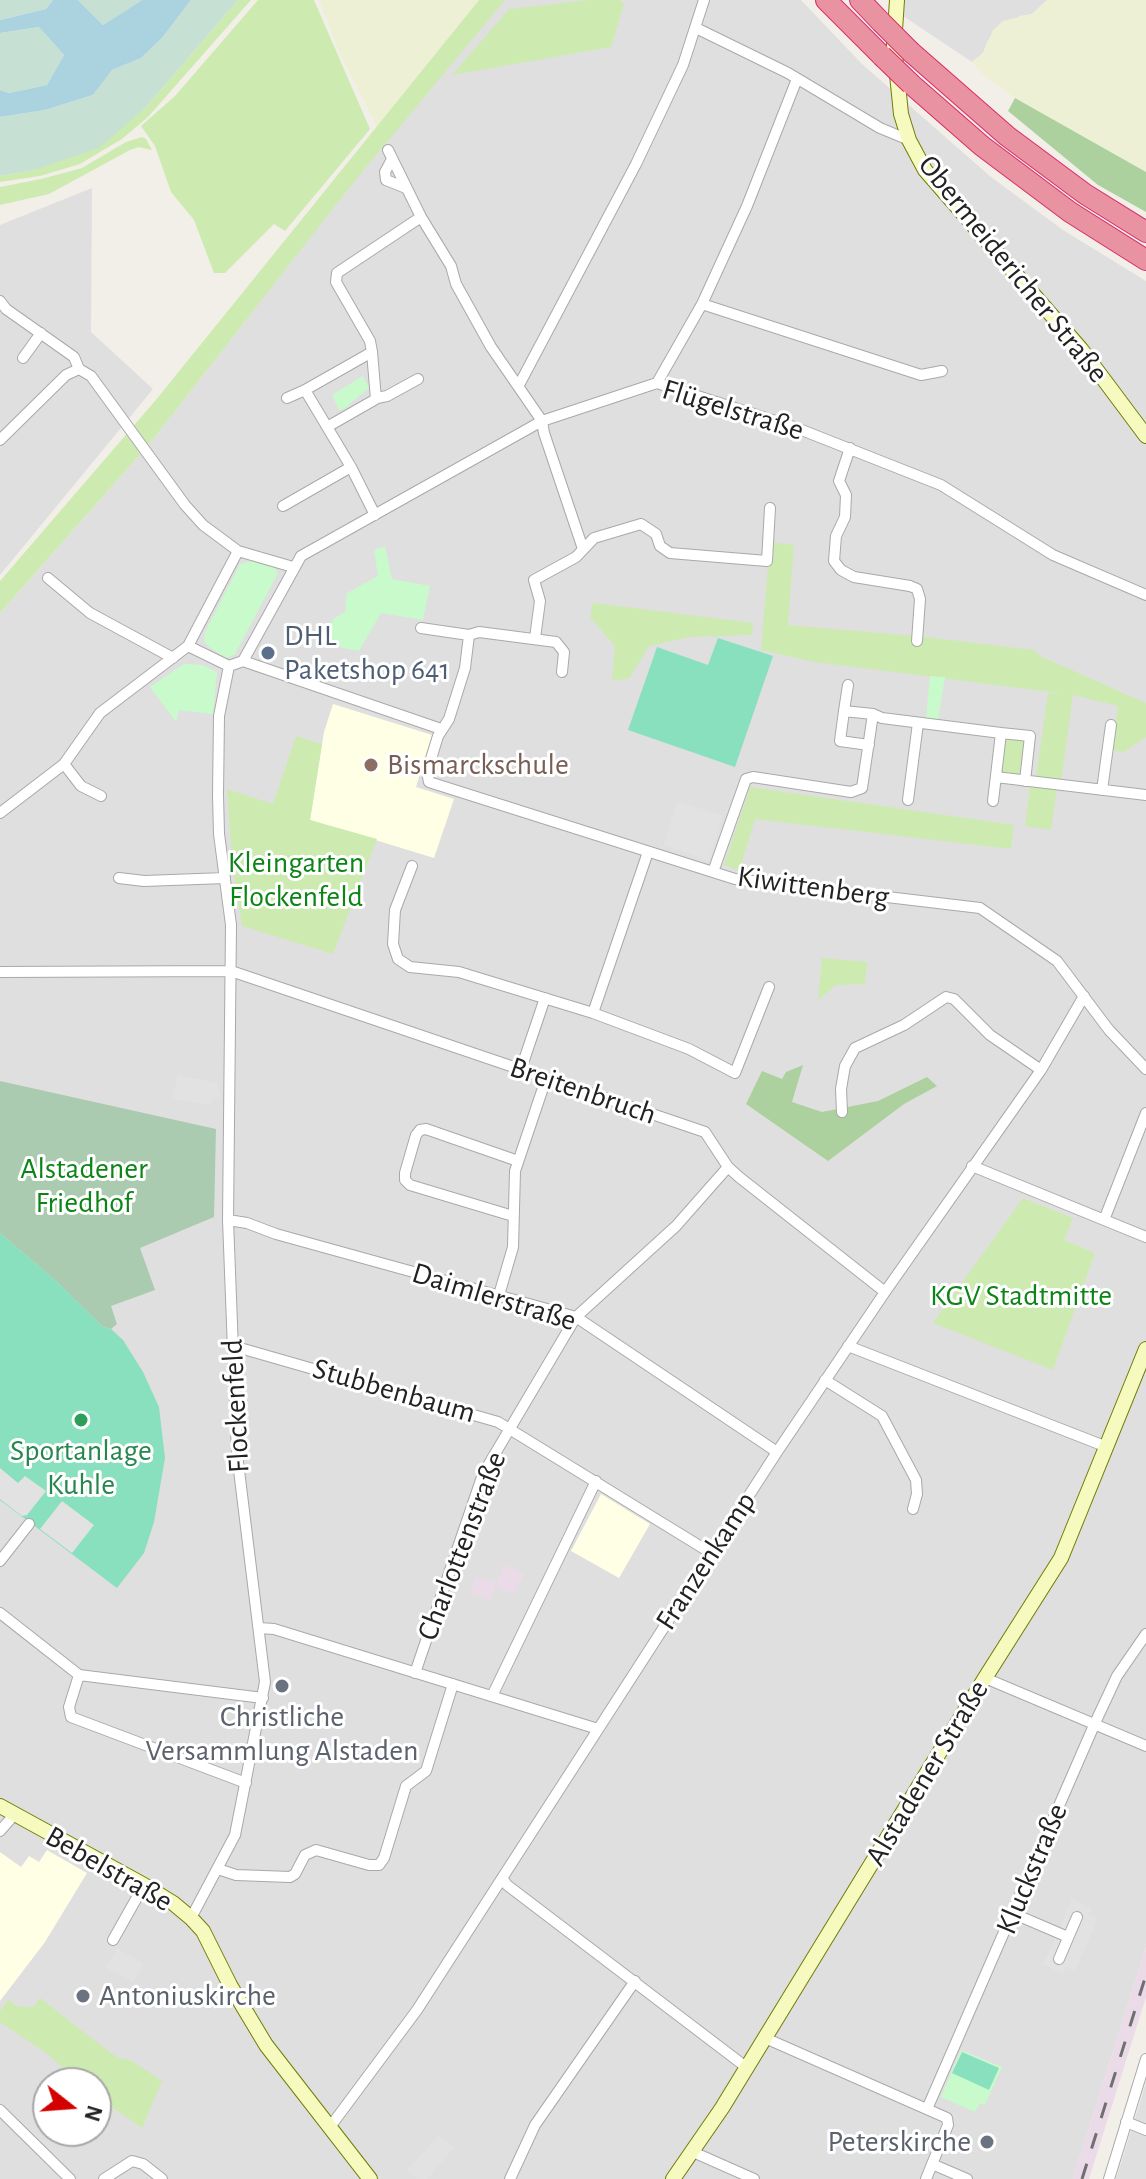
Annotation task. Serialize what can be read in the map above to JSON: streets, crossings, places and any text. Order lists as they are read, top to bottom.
{
  "streets": {
    "street": [
      "Obermeidericher Straße",
      "Flügelstraße",
      "Kiwittenberg",
      "Breitenbruch",
      "Daimlerstraße",
      "Stubbenbaum",
      "Flockenfeld",
      "Charlottenstraße",
      "Franzenkamp",
      "Alstadener Straße",
      "Bebelstraße",
      "Kluckstraße"
    ]
  },
  "crossings": [
    ["Kiwittenberg", "Franzenkamp"],
    ["Breitenbruch", "Flockenfeld"],
    ["Breitenbruch", "Charlottenstraße"],
    ["Breitenbruch", "Franzenkamp"],
    ["Daimlerstraße", "Flockenfeld"],
    ["Daimlerstraße", "Charlottenstraße"],
    ["Daimlerstraße", "Franzenkamp"],
    ["Stubbenbaum", "Flockenfeld"],
    ["Stubbenbaum", "Charlottenstraße"],
    ["Stubbenbaum", "Franzenkamp"],
    ["Flockenfeld", "Bebelstraße"],
    ["Franzenkamp", "Bebelstraße"]
  ],
  "parks": ["Kleingarten Flockenfeld", "Alstadener Friedhof", "KGV Stadtmitte"],
  "places": [
    "DHL Paketshop 641",
    "Bismarckschule",
    "Sportanlage Kuhle",
    "Christliche Versammlung Alstaden",
    "Antoniuskirche",
    "Peterskirche"
  ],
  "north": "right"
}
